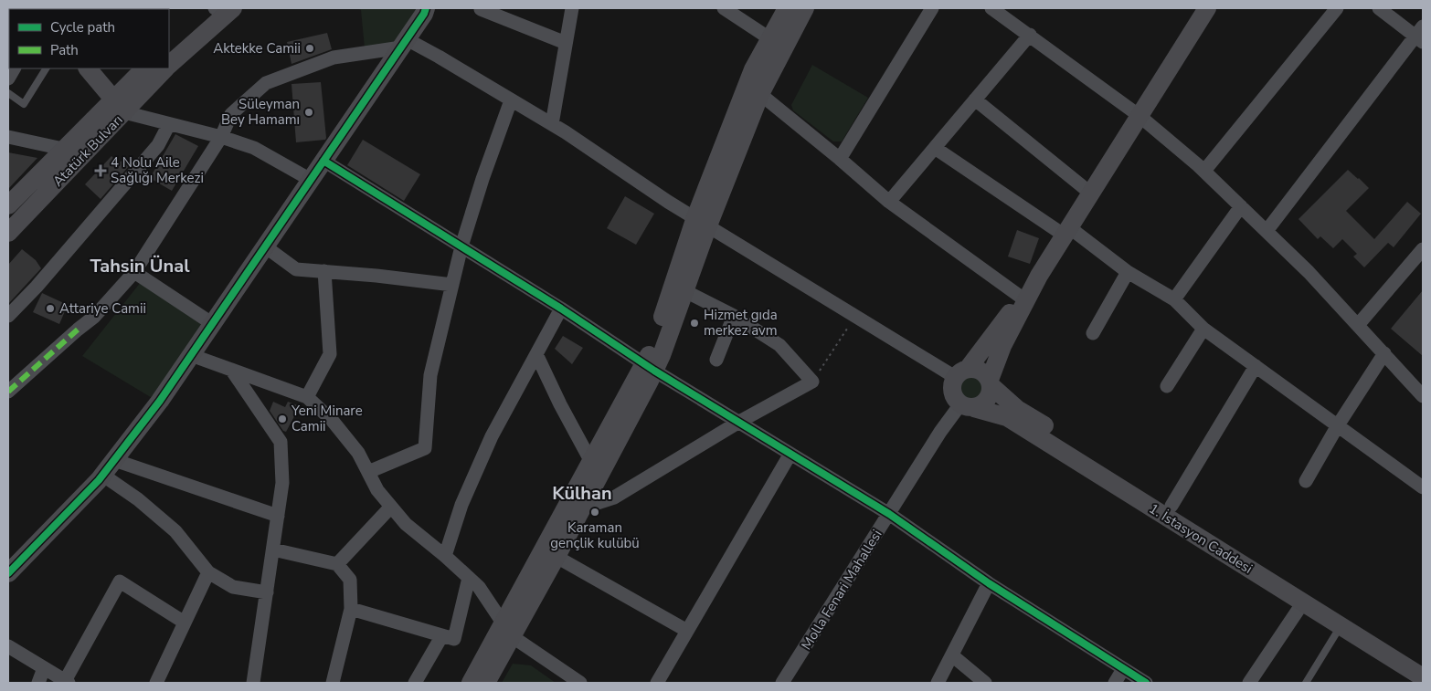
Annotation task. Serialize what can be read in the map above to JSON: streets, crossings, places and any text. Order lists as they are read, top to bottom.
{
  "streets": {
    "main road": ["Atatürk Bulvarı", "1. İstasyon Caddesi"],
    "street": ["Molla Fenari Mahallesi"]
  },
  "crossings": [
    ["1. İstasyon Caddesi", "Molla Fenari Mahallesi"]
  ],
  "districts": ["Tahsin Ünal", "Külhan"],
  "places": {
    "other": [
      "Aktekke Camii",
      "Süleyman Bey Hamamı",
      "Attariye Camii",
      "Hizmet gıda merkez avm",
      "Yeni Minare Camii",
      "Karaman gençlik kulübü"
    ],
    "health": ["4 Nolu Aile Sağlığı Merkezi"]
  },
  "legend": ["Cycle path", "Path"]
}
